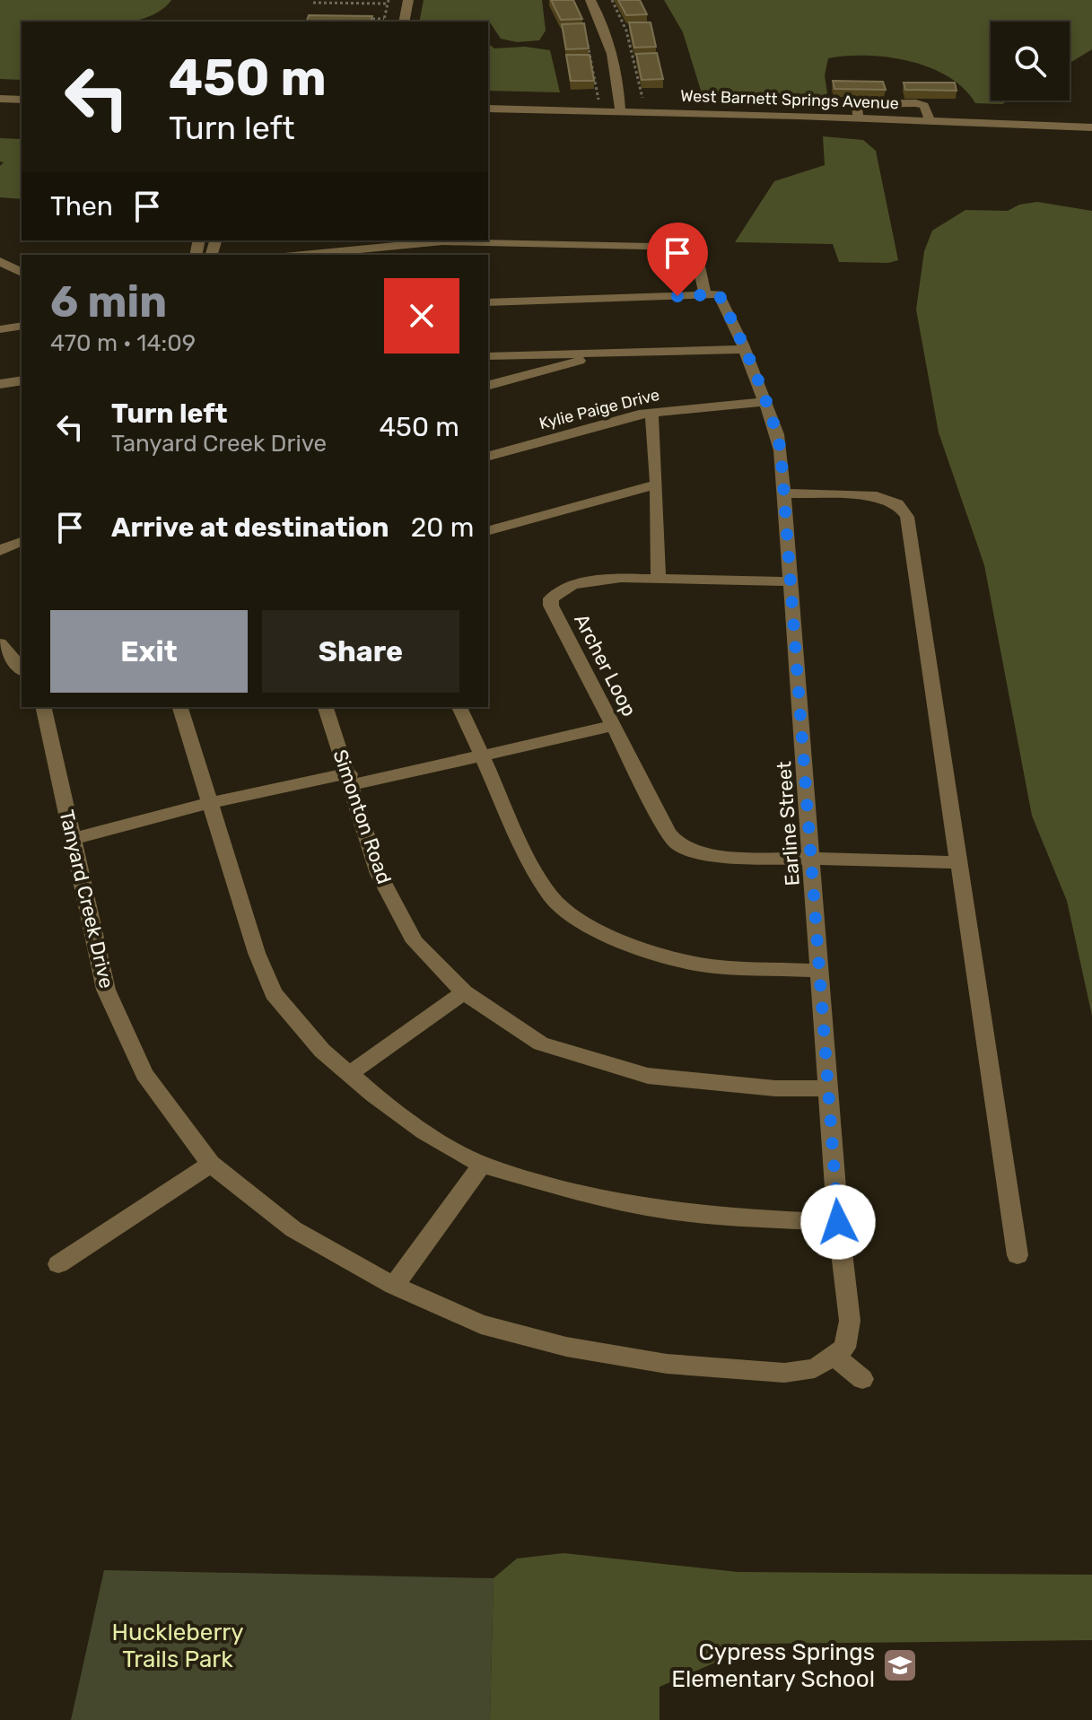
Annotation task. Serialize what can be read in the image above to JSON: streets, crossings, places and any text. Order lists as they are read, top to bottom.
{
  "streets": {
    "street": [
      "West Barnett Springs Avenue",
      "Kylie Paige Drive",
      "Archer Loop",
      "Simonton Road",
      "Earline Street",
      "Tanyard Creek Drive"
    ]
  },
  "crossings": [
    ["Kylie Paige Drive", "Earline Street"],
    ["Archer Loop", "Earline Street"],
    ["Simonton Road", "Earline Street"],
    ["Earline Street", "Tanyard Creek Drive"]
  ],
  "parks": ["Huckleberry Trails Park"],
  "places": {
    "school or university": ["Cypress Springs Elementary School"]
  },
  "page": {
    "turn": ["450 m", "Turn left"],
    "then": "Then",
    "heading": ["6 min", "470 m · 14:09"],
    "list": [
      {
        "name": "Turn left",
        "note": "Tanyard Creek Drive",
        "value": "450 m"
      },
      {
        "name": "Arrive at destination",
        "value": "20 m"
      }
    ],
    "buttons": ["Exit", "Share"]
  }
}
